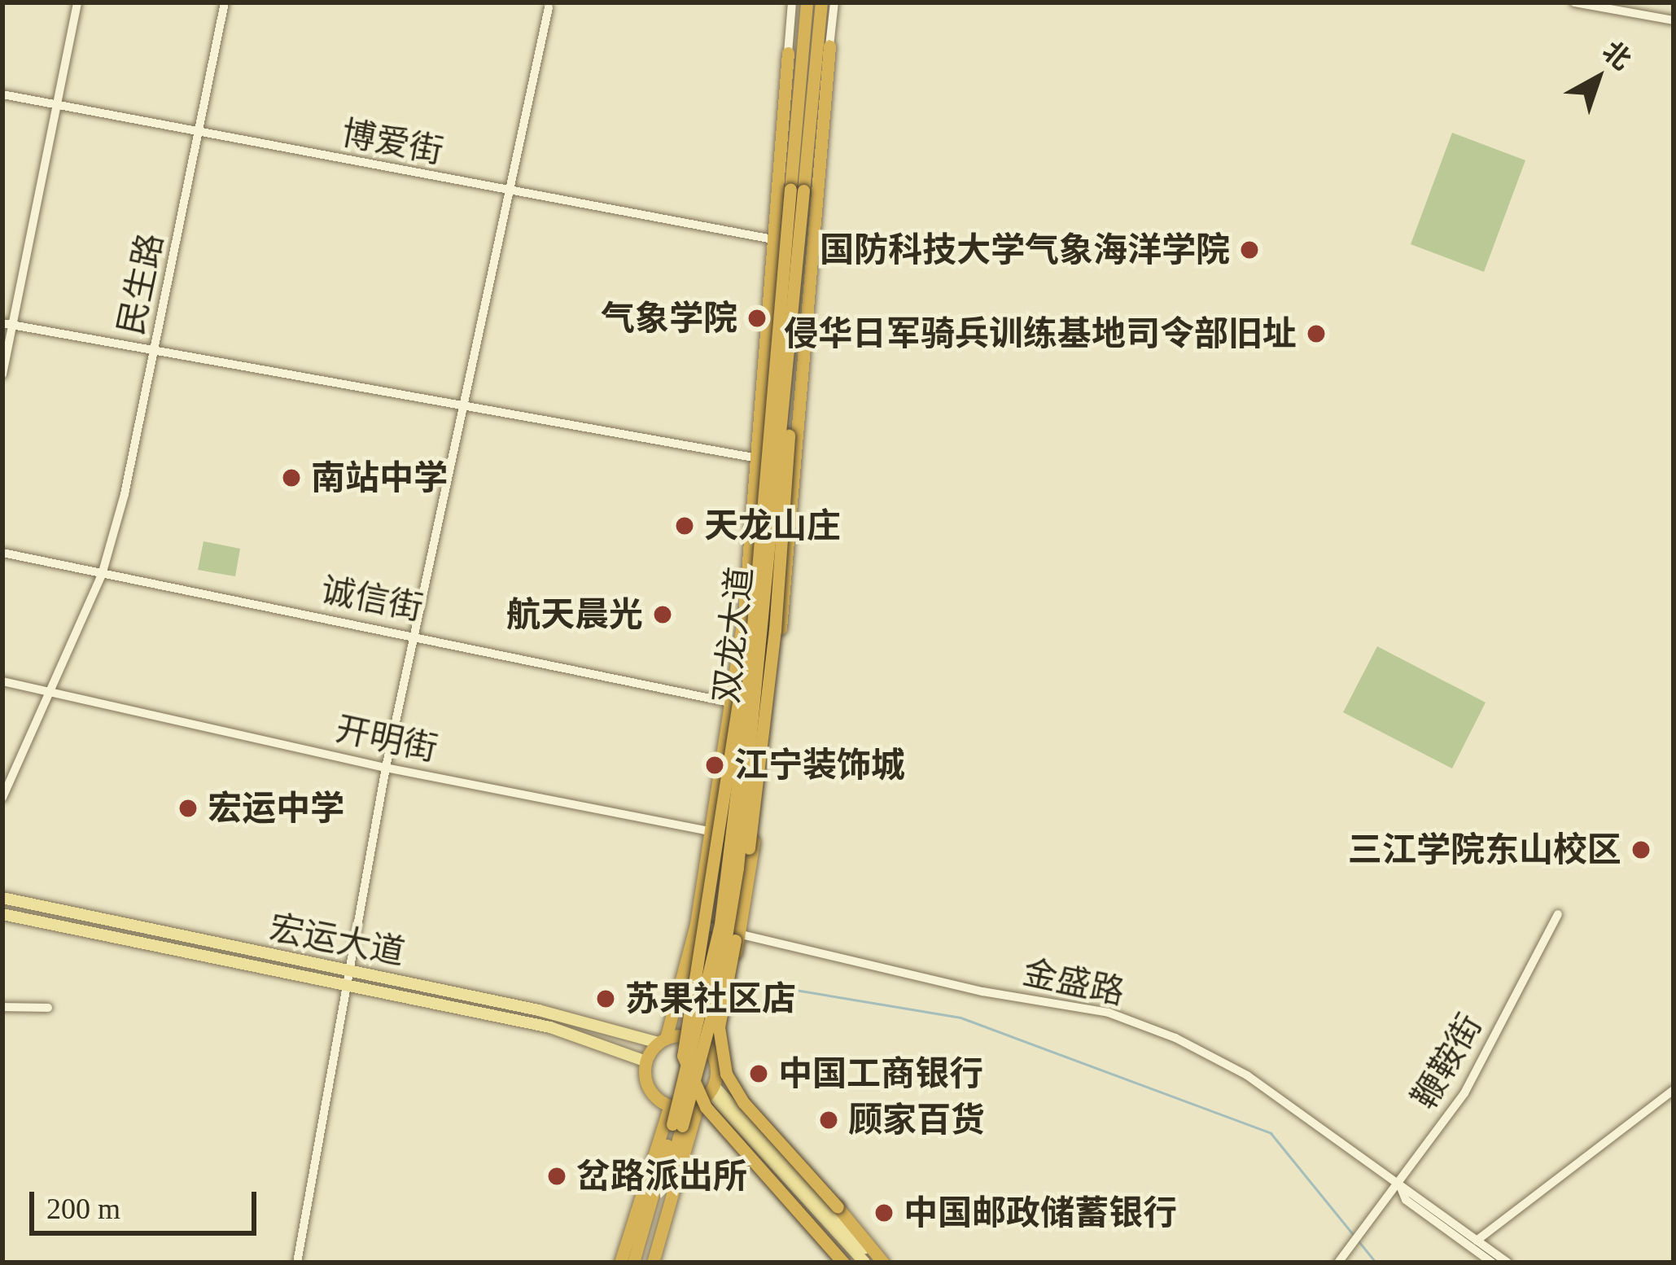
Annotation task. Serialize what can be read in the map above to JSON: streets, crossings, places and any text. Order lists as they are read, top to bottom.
{
  "streets": {
    "highway": ["双龙大道"],
    "main road": ["宏运大道"],
    "street": [
      "博爱街",
      "民生路",
      "诚信街",
      "开明街",
      "金盛路",
      "鞭鞍街"
    ]
  },
  "crossings": [
    ["博爱街", "民生路"],
    ["博爱街", "双龙大道"],
    ["民生路", "诚信街"],
    ["民生路", "开明街"],
    ["诚信街", "双龙大道"],
    ["双龙大道", "开明街"],
    ["双龙大道", "宏运大道"],
    ["双龙大道", "金盛路"],
    ["金盛路", "鞭鞍街"]
  ],
  "places": [
    "国防科技大学气象海洋学院",
    "气象学院",
    "侵华日军骑兵训练基地司令部旧址",
    "南站中学",
    "天龙山庄",
    "航天晨光",
    "江宁装饰城",
    "宏运中学",
    "三江学院东山校区",
    "苏果社区店",
    "中国工商银行",
    "顾家百货",
    "岔路派出所",
    "中国邮政储蓄银行"
  ],
  "scale_bar": "200 m",
  "north": "top right"
}
